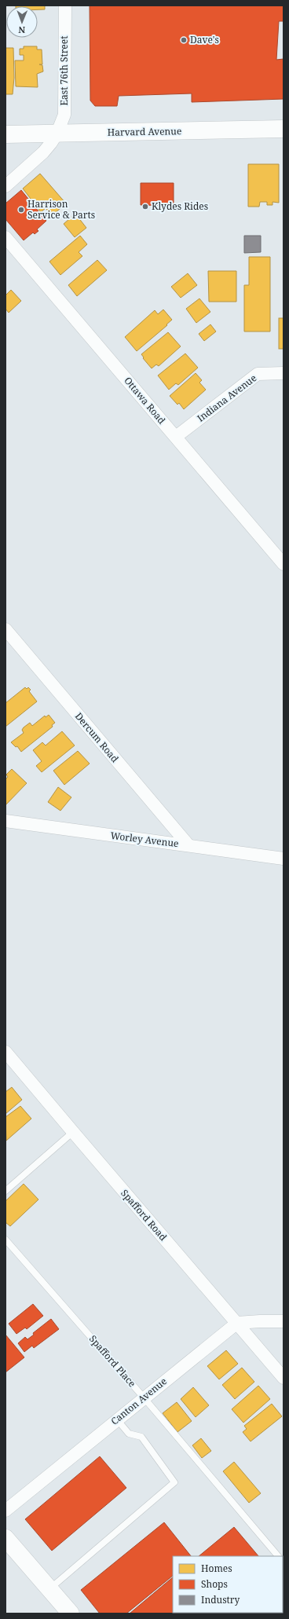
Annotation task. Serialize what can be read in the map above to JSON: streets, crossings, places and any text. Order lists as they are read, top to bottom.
{
  "streets": {
    "main road": ["Harvard Avenue"],
    "street": [
      "East 76th Street",
      "Indiana Avenue",
      "Ottawa Road",
      "Dercum Road",
      "Worley Avenue",
      "Spafford Road",
      "Canton Avenue"
    ],
    "lane": ["Spafford Place"]
  },
  "crossings": [
    ["East 76th Street", "Harvard Avenue"],
    ["Indiana Avenue", "Ottawa Road"],
    ["Dercum Road", "Worley Avenue"],
    ["Spafford Road", "Canton Avenue"],
    ["Spafford Place", "Canton Avenue"]
  ],
  "places": ["Dave's", "Klydes Rides", "Harrison Service & Parts"],
  "legend": ["Homes", "Shops", "Industry"],
  "north": "bottom"
}
